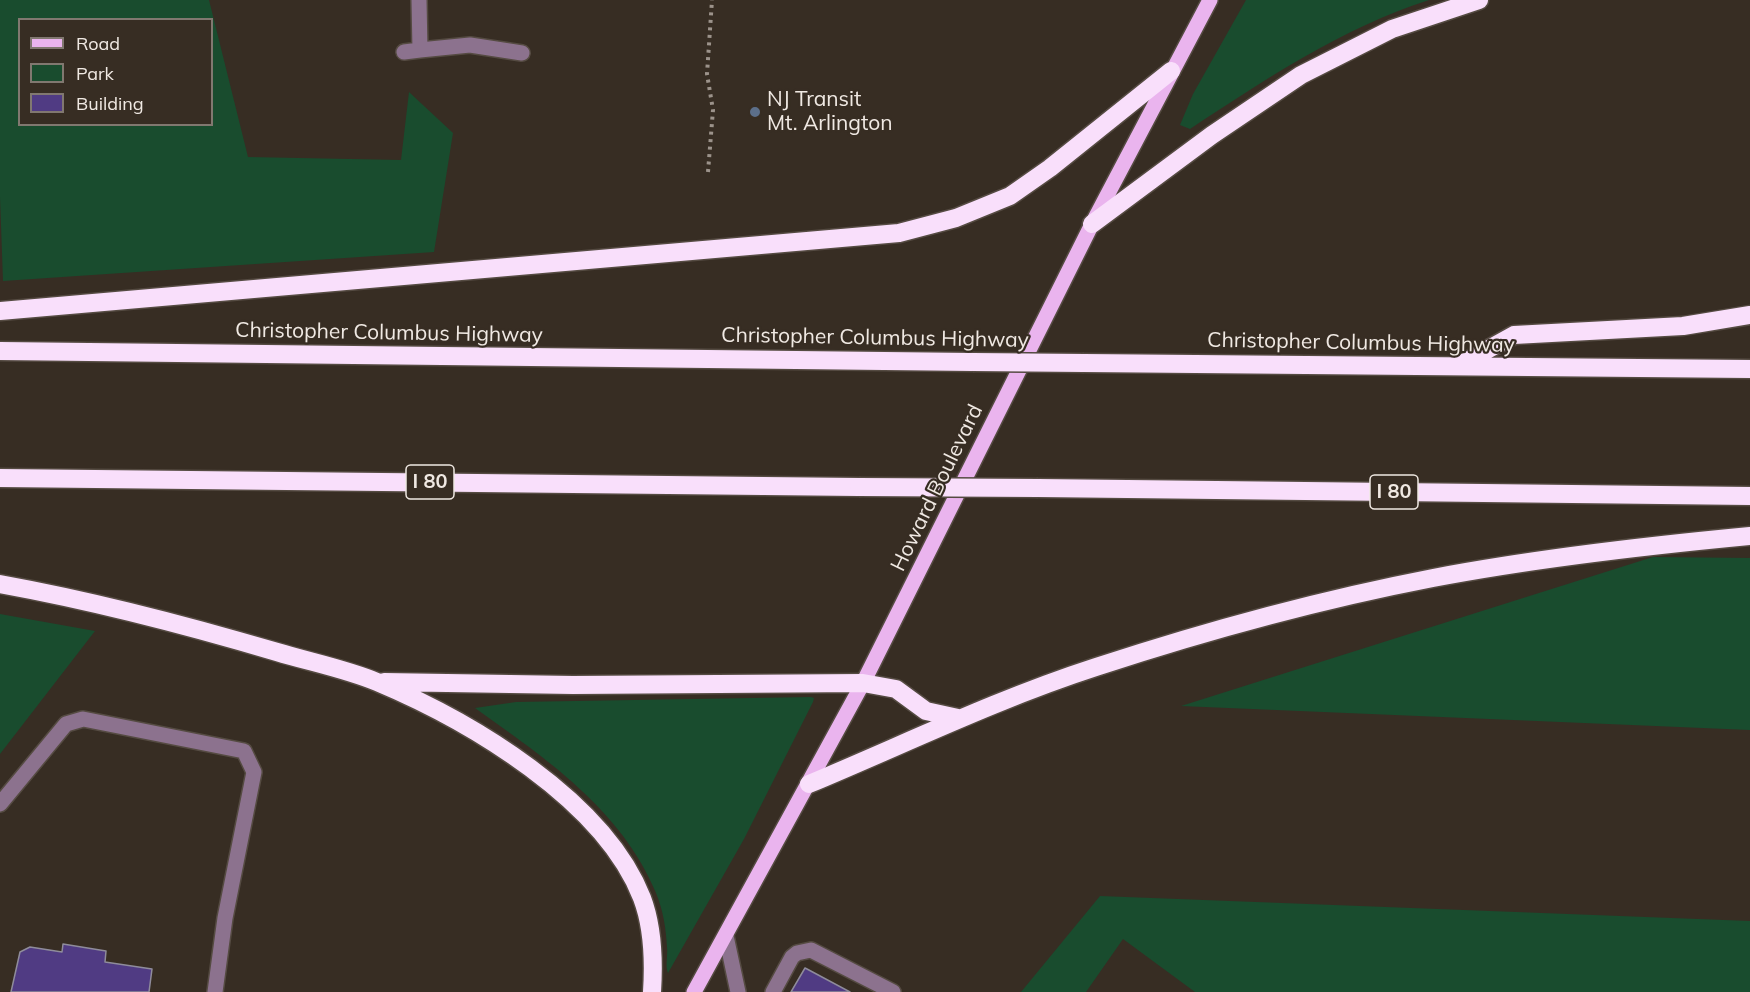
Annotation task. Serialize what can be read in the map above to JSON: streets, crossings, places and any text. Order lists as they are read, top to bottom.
{
  "streets": {
    "highway": ["Christopher Columbus Highway", "I 80"],
    "main road": ["Howard Boulevard"]
  },
  "places": ["NJ Transit Mt. Arlington"],
  "legend": ["Road", "Park", "Building"]
}
